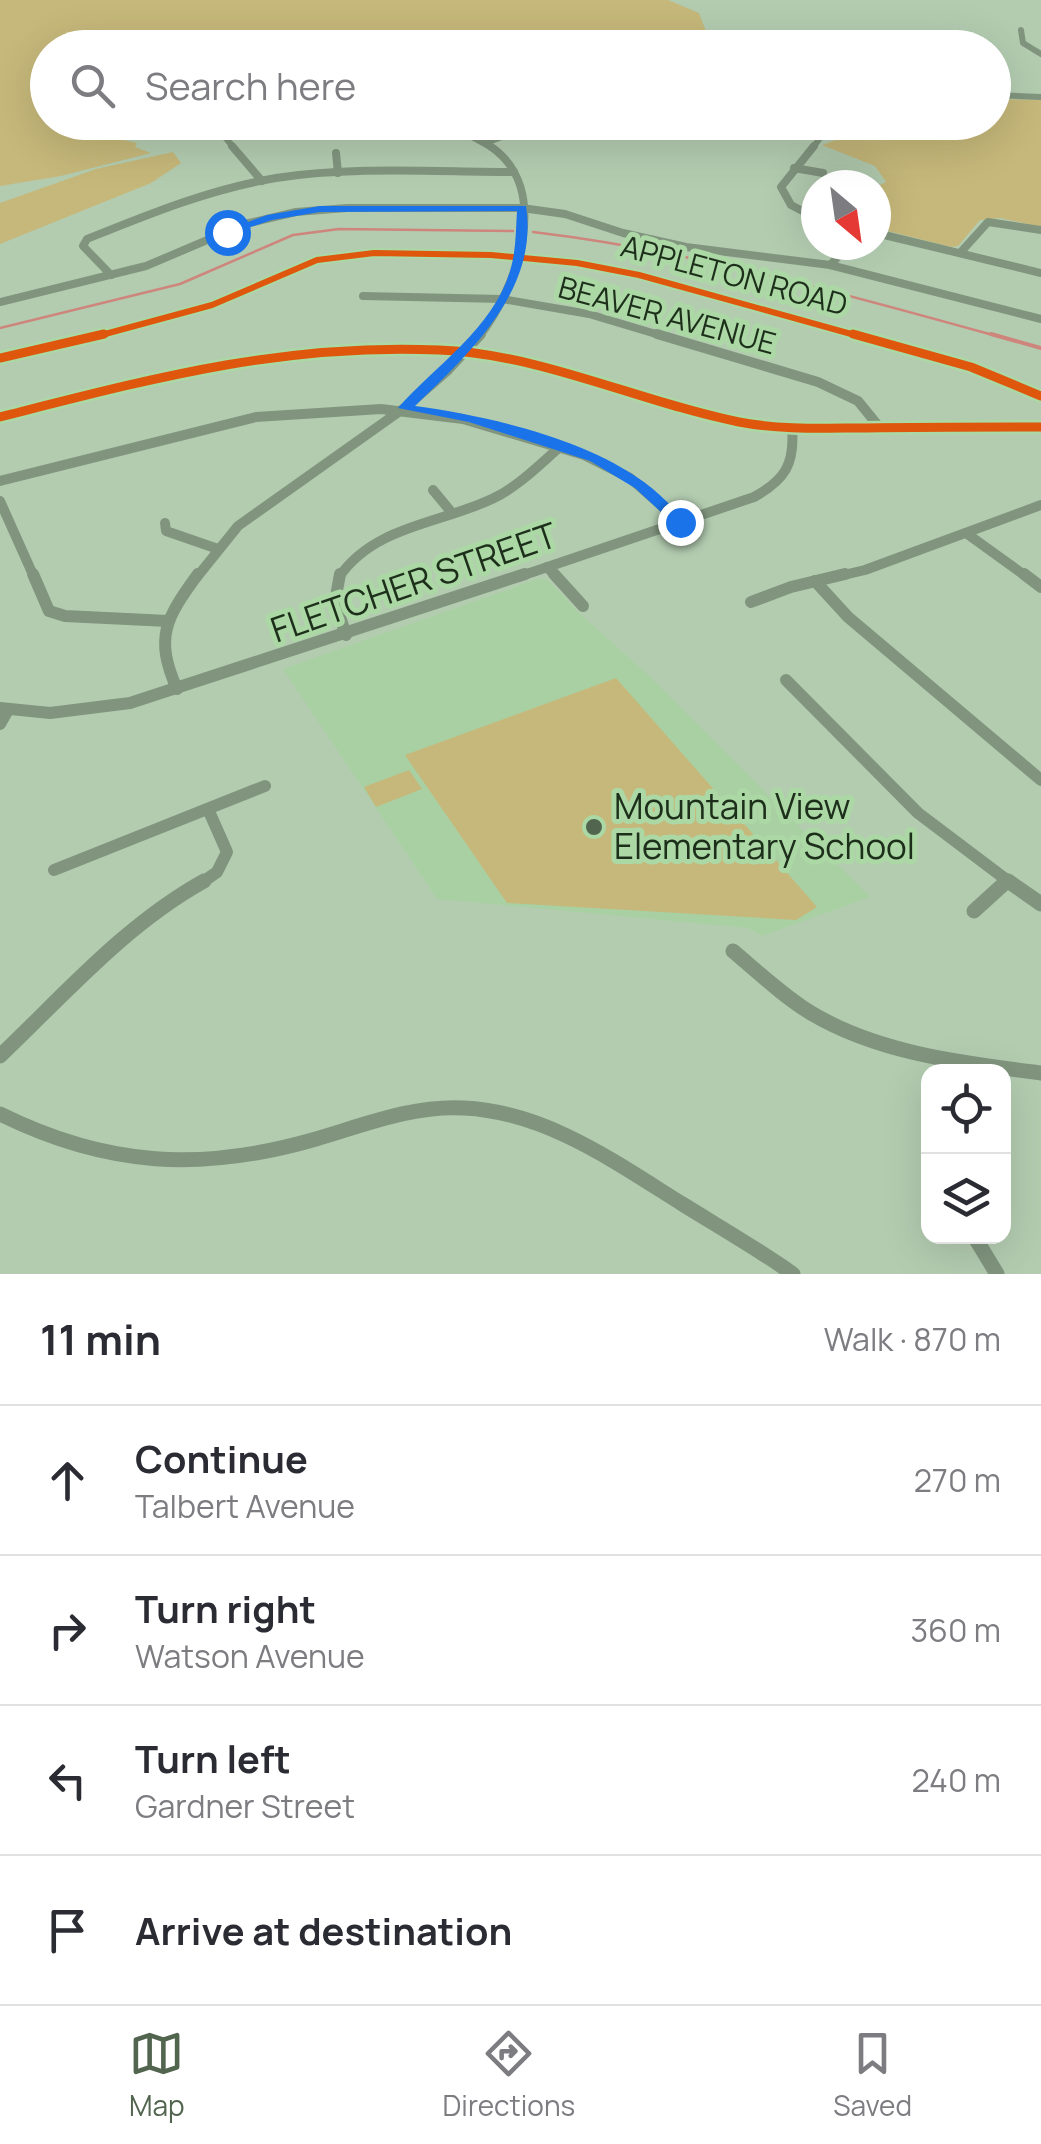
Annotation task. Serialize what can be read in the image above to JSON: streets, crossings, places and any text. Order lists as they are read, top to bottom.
{
  "streets": {
    "street": ["APPLETON ROAD", "BEAVER AVENUE", "FLETCHER STREET"]
  },
  "places": ["Mountain View Elementary School"],
  "north": "bottom right",
  "page": {
    "search": "Search here",
    "heading": ["11 min", "Walk · 870 m"],
    "list": [
      ["Continue", "Talbert Avenue", "270 m"],
      ["Turn right", "Watson Avenue", "360 m"],
      ["Turn left", "Gardner Street", "240 m"],
      "Arrive at destination"
    ],
    "nav": ["Map", "Directions", "Saved"]
  }
}
